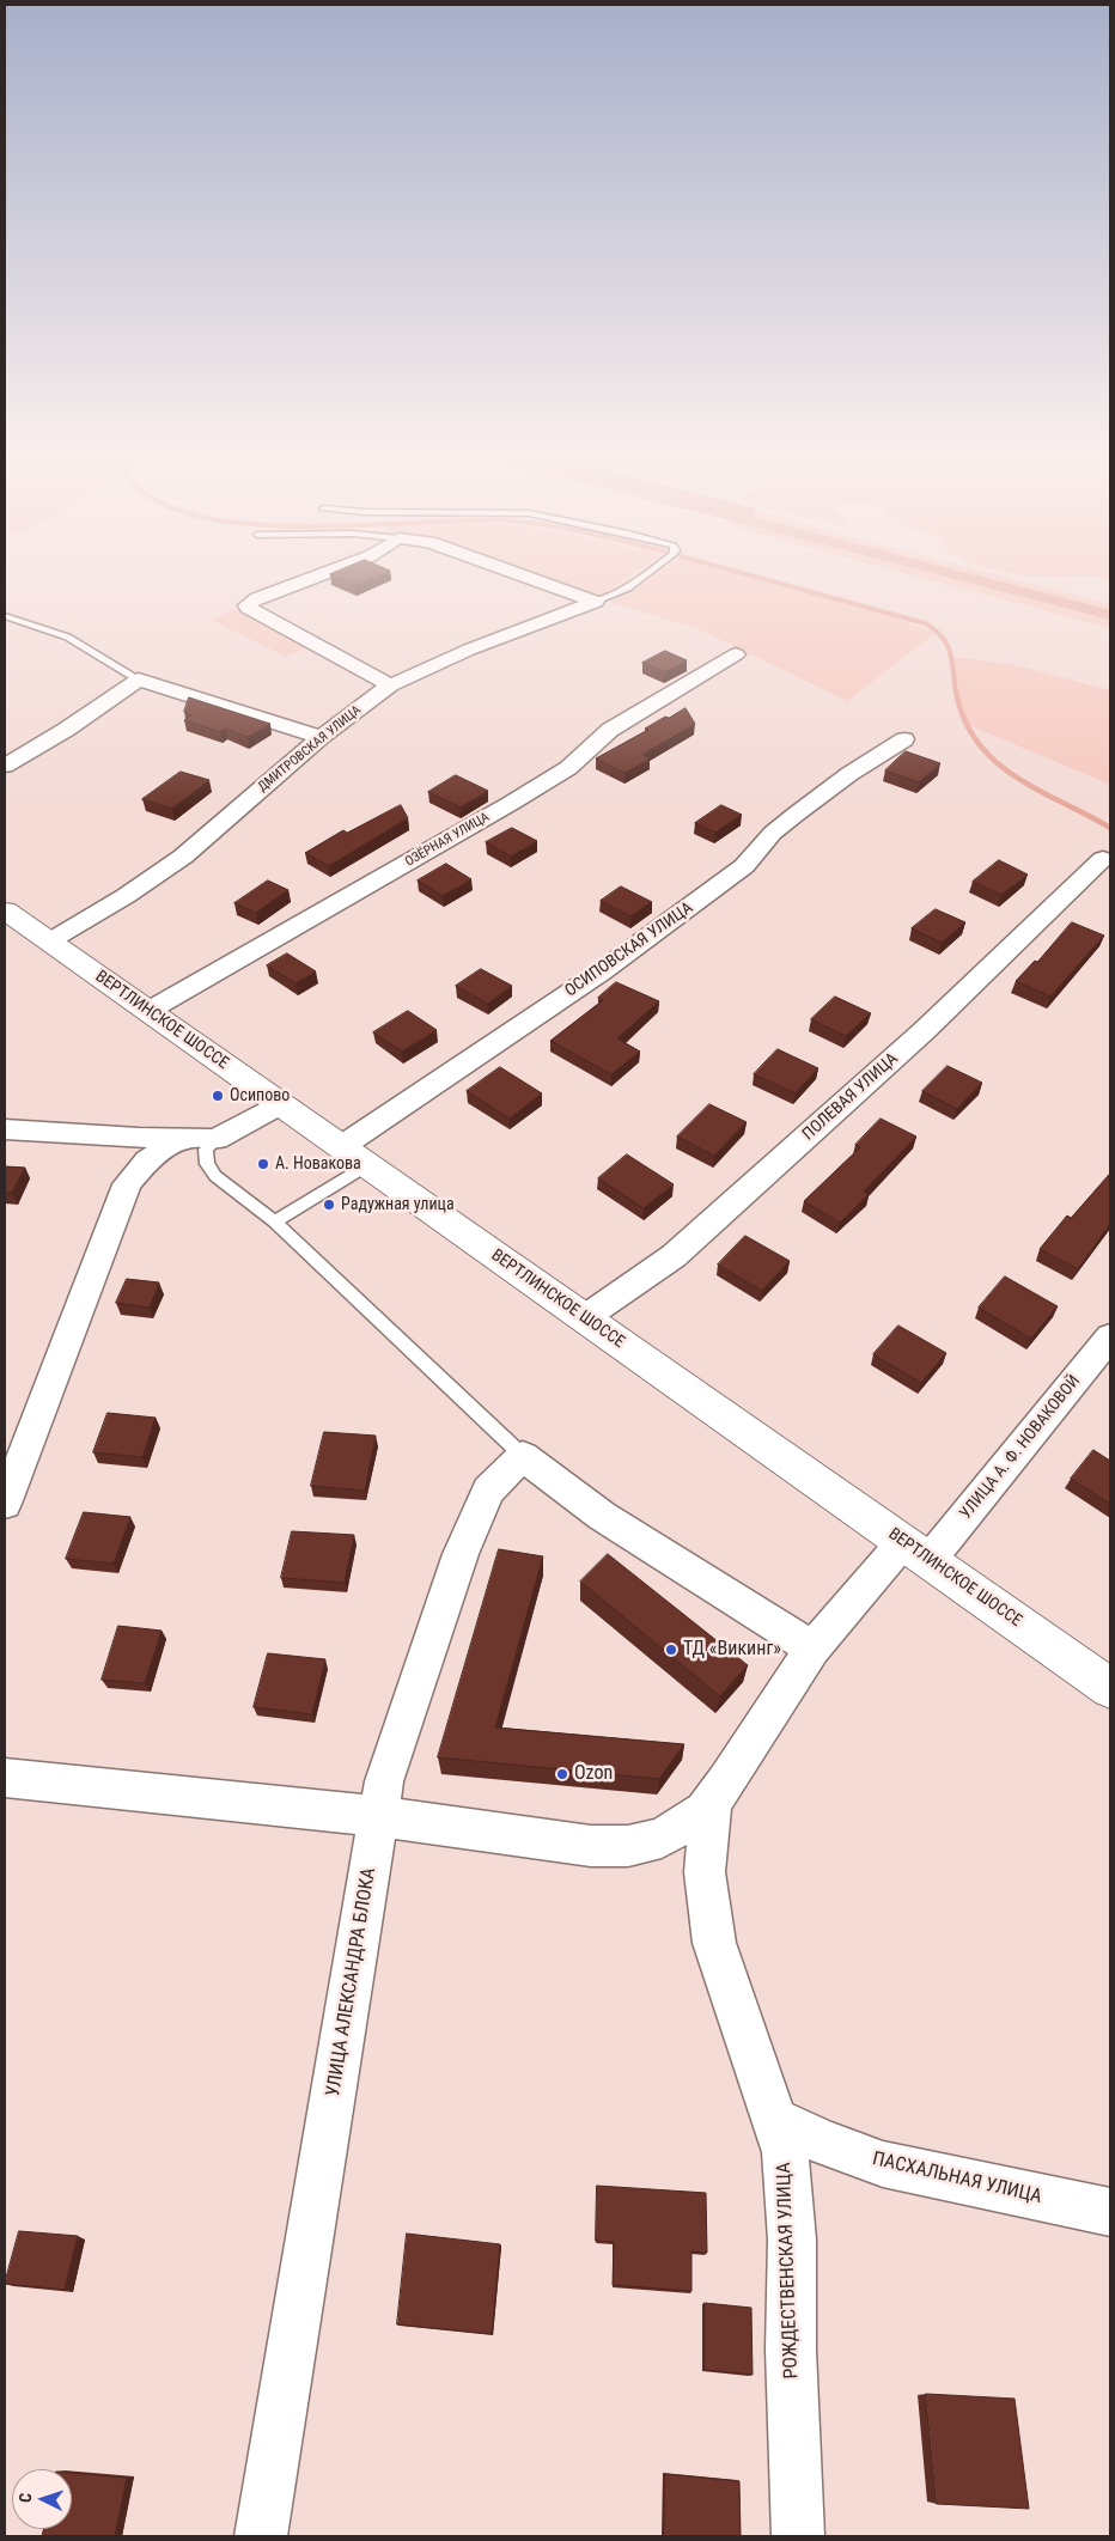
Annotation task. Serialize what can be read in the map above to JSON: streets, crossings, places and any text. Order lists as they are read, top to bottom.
{
  "streets": {
    "main road": ["ВЕРТЛИНСКОЕ ШОССЕ"],
    "street": [
      "ДМИТРОВСКАЯ УЛИЦА",
      "ОЗЁРНАЯ УЛИЦА",
      "ОСИПОВСКАЯ УЛИЦА",
      "ПОЛЕВАЯ УЛИЦА",
      "УЛИЦА А. Ф. НОВАКОВОЙ",
      "УЛИЦА АЛЕКСАНДРА БЛОКА",
      "ПАСХАЛЬНАЯ УЛИЦА",
      "РОЖДЕСТВЕНСКАЯ УЛИЦА"
    ]
  },
  "crossings": [
    ["ДМИТРОВСКАЯ УЛИЦА", "ВЕРТЛИНСКОЕ ШОССЕ"],
    ["ОЗЁРНАЯ УЛИЦА", "ВЕРТЛИНСКОЕ ШОССЕ"],
    ["ОСИПОВСКАЯ УЛИЦА", "ВЕРТЛИНСКОЕ ШОССЕ"],
    ["ВЕРТЛИНСКОЕ ШОССЕ", "ПОЛЕВАЯ УЛИЦА"],
    ["ВЕРТЛИНСКОЕ ШОССЕ", "УЛИЦА А. Ф. НОВАКОВОЙ"],
    ["УЛИЦА А. Ф. НОВАКОВОЙ", "РОЖДЕСТВЕНСКАЯ УЛИЦА"],
    ["ПАСХАЛЬНАЯ УЛИЦА", "РОЖДЕСТВЕНСКАЯ УЛИЦА"]
  ],
  "places": [
    "Осипово",
    "А. Новакова",
    "Радужная улица",
    "ТД «Викинг»",
    "Ozon"
  ],
  "north": "left"
}
